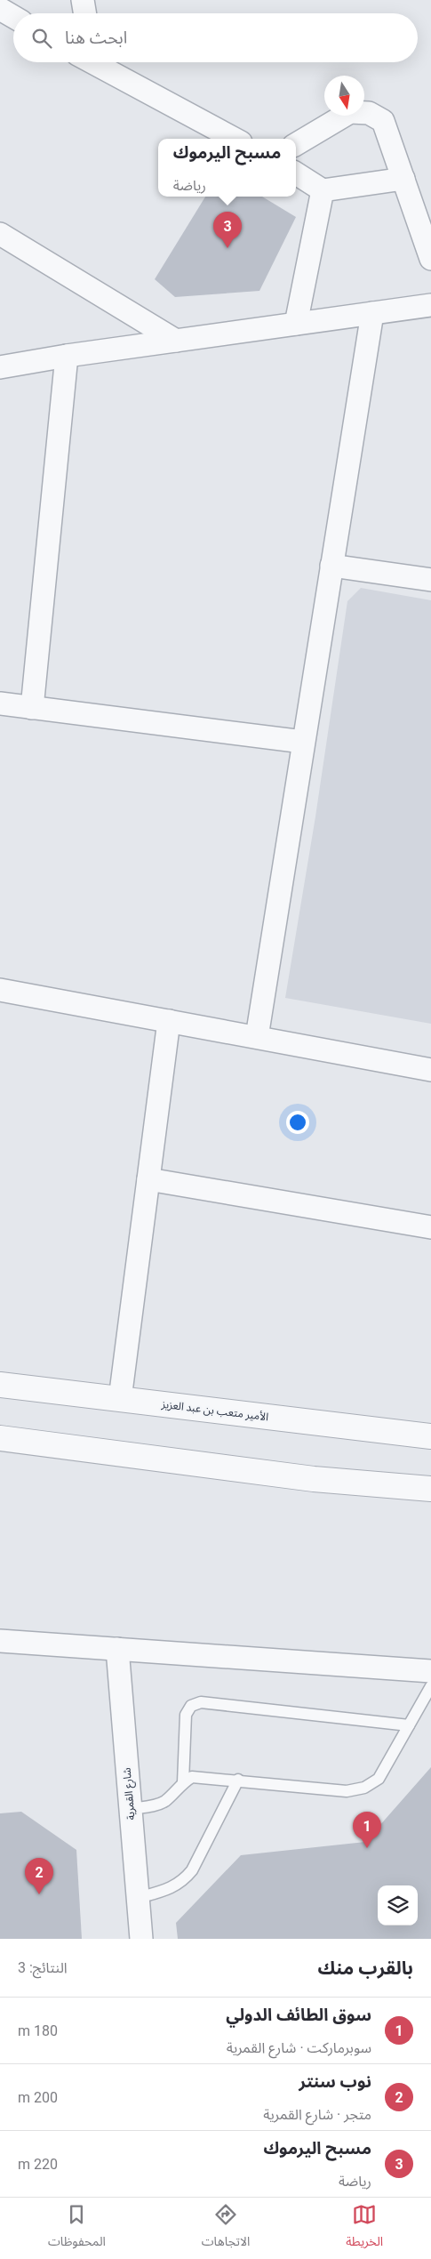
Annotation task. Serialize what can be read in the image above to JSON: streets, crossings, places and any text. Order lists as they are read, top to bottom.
{
  "streets": {
    "street": ["الأمير متعب بن عبد العزيز", "شارع القمرية"]
  },
  "north": "bottom",
  "page": {
    "search": "ابحث هنا",
    "popup": ["مسبح اليرموك", "رياضة"],
    "pins": ["3", "1", "2"],
    "heading": ["بالقرب منك", "النتائج: 3"],
    "list": [
      {
        "mark": "1",
        "name": "سوق الطائف الدولي",
        "note": "سوبرماركت · شارع القمرية",
        "value": "180 m"
      },
      {
        "mark": "2",
        "name": "نوب سنتر",
        "note": "متجر · شارع القمرية",
        "value": "200 m"
      },
      {
        "mark": "3",
        "name": "مسبح اليرموك",
        "note": "رياضة",
        "value": "220 m"
      }
    ],
    "nav": ["الخريطة", "الاتجاهات", "المحفوظات"]
  }
}
